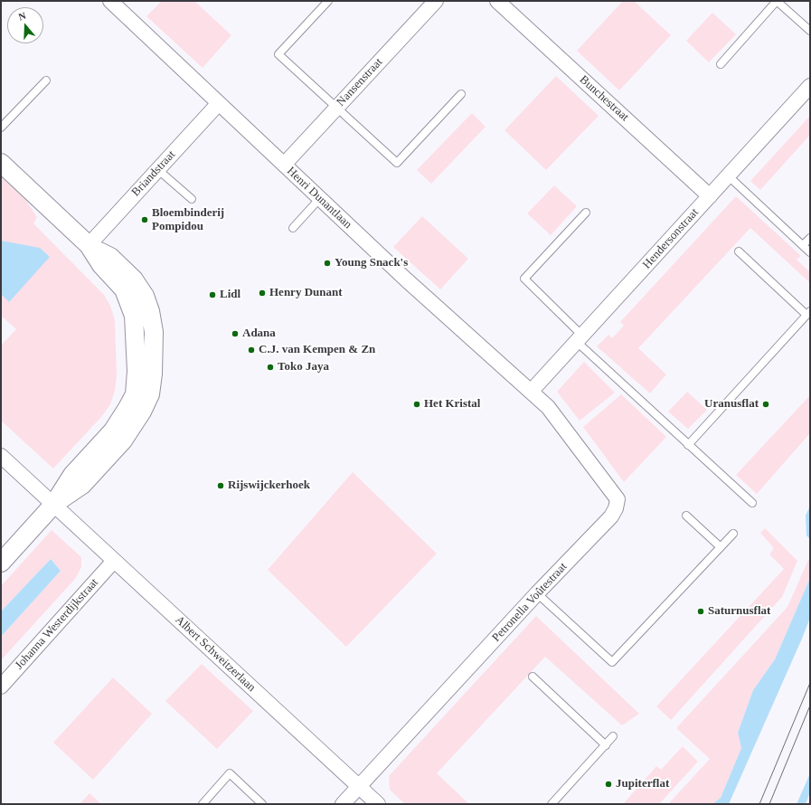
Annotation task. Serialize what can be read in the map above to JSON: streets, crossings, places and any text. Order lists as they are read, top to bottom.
{
  "streets": {
    "street": [
      "Nansenstraat",
      "Bunchestraat",
      "Briandstraat",
      "Henri Dunantlaan",
      "Hendersonstraat",
      "Petronella Voûtestraat",
      "Johanna Westerdijkstraat",
      "Albert Schweitzerlaan"
    ]
  },
  "crossings": [
    ["Nansenstraat", "Henri Dunantlaan"],
    ["Bunchestraat", "Hendersonstraat"],
    ["Briandstraat", "Henri Dunantlaan"],
    ["Henri Dunantlaan", "Hendersonstraat"],
    ["Henri Dunantlaan", "Petronella Voûtestraat"],
    ["Hendersonstraat", "Petronella Voûtestraat"],
    ["Petronella Voûtestraat", "Albert Schweitzerlaan"],
    ["Johanna Westerdijkstraat", "Albert Schweitzerlaan"]
  ],
  "places": [
    "Bloembinderij Pompidou",
    "Young Snack's",
    "Henry Dunant",
    "Lidl",
    "Adana",
    "C.J. van Kempen & Zn",
    "Toko Jaya",
    "Het Kristal",
    "Uranusflat",
    "Rijswijckerhoek",
    "Saturnusflat",
    "Jupiterflat"
  ],
  "north": "top"
}
